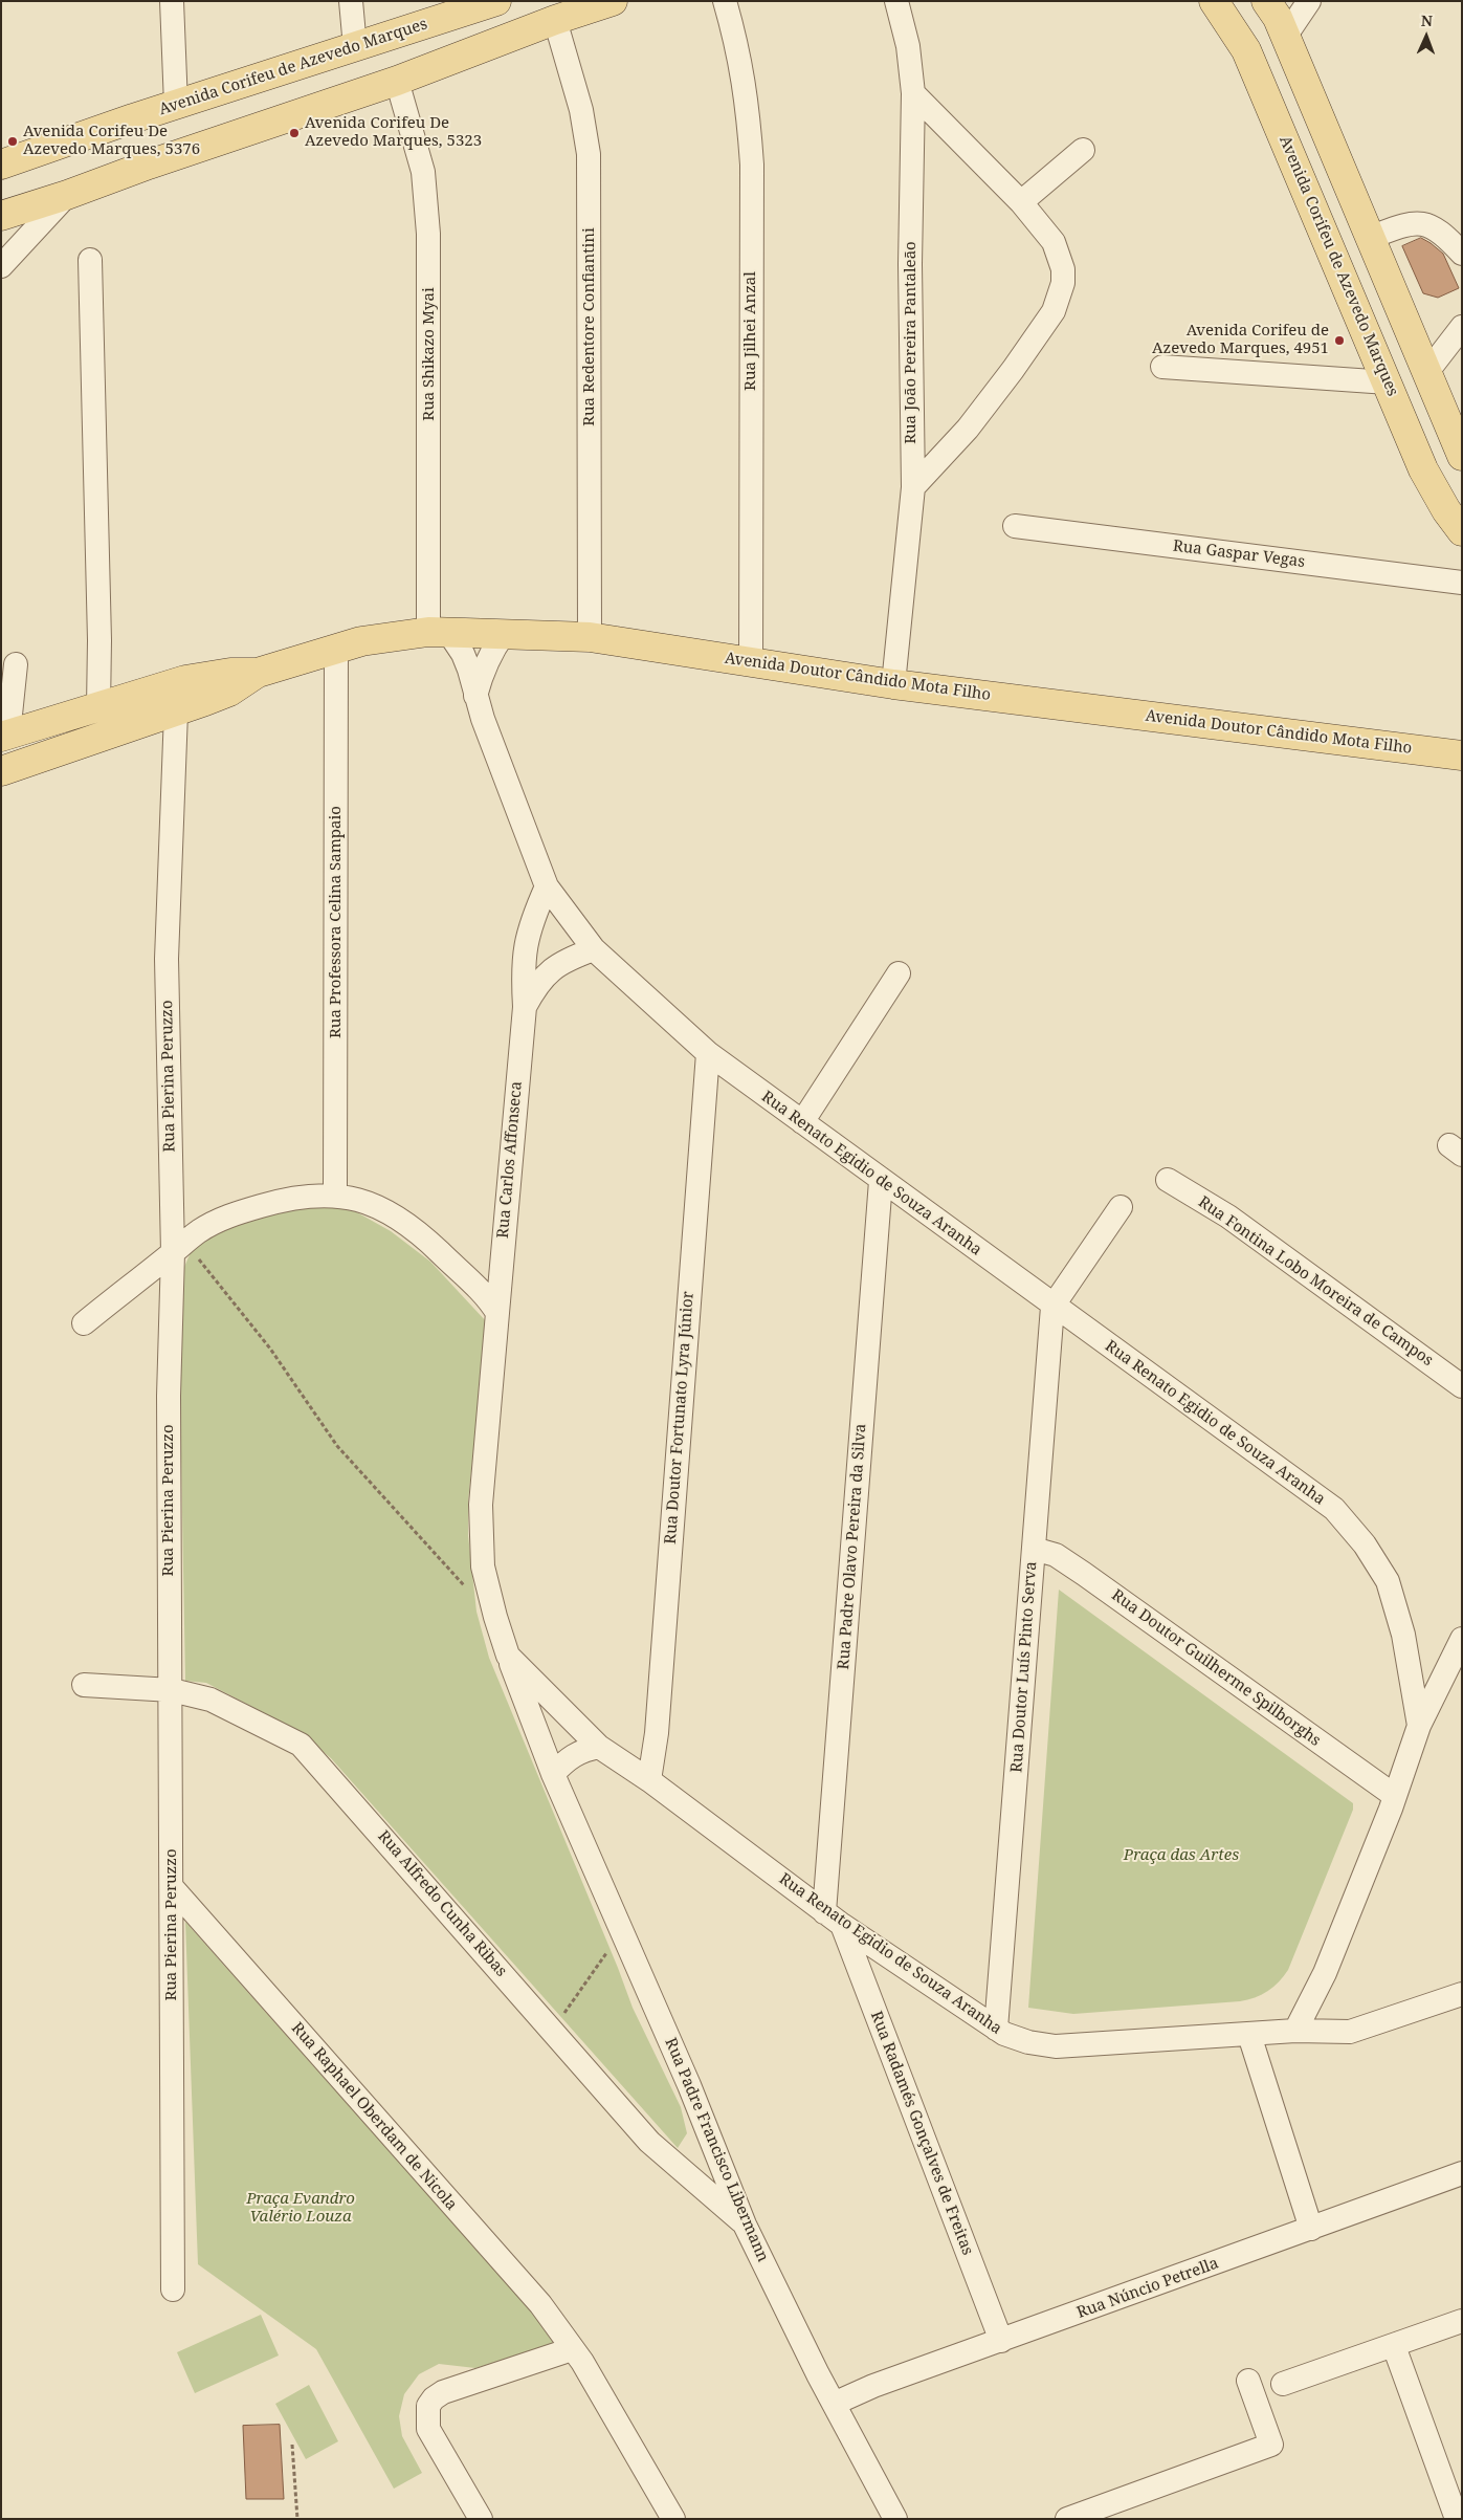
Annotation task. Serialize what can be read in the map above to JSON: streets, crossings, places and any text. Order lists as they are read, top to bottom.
{
  "streets": {
    "main road": ["Avenida Corifeu de Azevedo Marques", "Avenida Doutor Cândido Mota Filho"],
    "street": [
      "Rua Redentore Confiantini",
      "Rua Jilhei Anzal",
      "Rua João Pereira Pantaleão",
      "Rua Shikazo Myai",
      "Rua Gaspar Vegas",
      "Rua Professora Celina Sampaio",
      "Rua Pierina Peruzzo",
      "Rua Carlos Affonseca",
      "Rua Renato Egidio de Souza Aranha",
      "Rua Fontina Lobo Moreira de Campos",
      "Rua Doutor Fortunato Lyra Júnior",
      "Rua Padre Olavo Pereira da Silva",
      "Rua Doutor Luís Pinto Serva",
      "Rua Doutor Guilherme Spilborghs",
      "Rua Alfredo Cunha Ribas",
      "Rua Raphael Oberdam de Nicola",
      "Rua Radamés Gonçalves de Freitas",
      "Rua Padre Francisco Libermann",
      "Rua Núncio Petrella"
    ]
  },
  "crossings": [
    ["Rua Redentore Confiantini", "Avenida Doutor Cândido Mota Filho"],
    ["Rua Jilhei Anzal", "Avenida Doutor Cândido Mota Filho"],
    ["Rua João Pereira Pantaleão", "Avenida Doutor Cândido Mota Filho"],
    ["Rua Shikazo Myai", "Avenida Doutor Cândido Mota Filho"],
    ["Rua Shikazo Myai", "Rua Renato Egidio de Souza Aranha"],
    ["Avenida Doutor Cândido Mota Filho", "Rua Professora Celina Sampaio"],
    ["Avenida Doutor Cândido Mota Filho", "Rua Pierina Peruzzo"],
    ["Avenida Doutor Cândido Mota Filho", "Rua Renato Egidio de Souza Aranha"],
    ["Rua Pierina Peruzzo", "Rua Alfredo Cunha Ribas"],
    ["Rua Pierina Peruzzo", "Rua Raphael Oberdam de Nicola"],
    ["Rua Carlos Affonseca", "Rua Renato Egidio de Souza Aranha"],
    ["Rua Renato Egidio de Souza Aranha", "Rua Doutor Fortunato Lyra Júnior"],
    ["Rua Renato Egidio de Souza Aranha", "Rua Padre Olavo Pereira da Silva"],
    ["Rua Renato Egidio de Souza Aranha", "Rua Doutor Luís Pinto Serva"],
    ["Rua Renato Egidio de Souza Aranha", "Rua Radamés Gonçalves de Freitas"],
    ["Rua Renato Egidio de Souza Aranha", "Rua Padre Francisco Libermann"],
    ["Rua Padre Olavo Pereira da Silva", "Rua Radamés Gonçalves de Freitas"],
    ["Rua Doutor Luís Pinto Serva", "Rua Doutor Guilherme Spilborghs"],
    ["Rua Alfredo Cunha Ribas", "Rua Padre Francisco Libermann"],
    ["Rua Radamés Gonçalves de Freitas", "Rua Núncio Petrella"],
    ["Rua Padre Francisco Libermann", "Rua Núncio Petrella"]
  ],
  "parks": ["Praça das Artes", "Praça Evandro Valério Louza"],
  "places": ["Avenida Corifeu De Azevedo Marques, 5323", "Avenida Corifeu De Azevedo Marques, 5376", "Avenida Corifeu de Azevedo Marques, 4951"],
  "north": "top"
}
